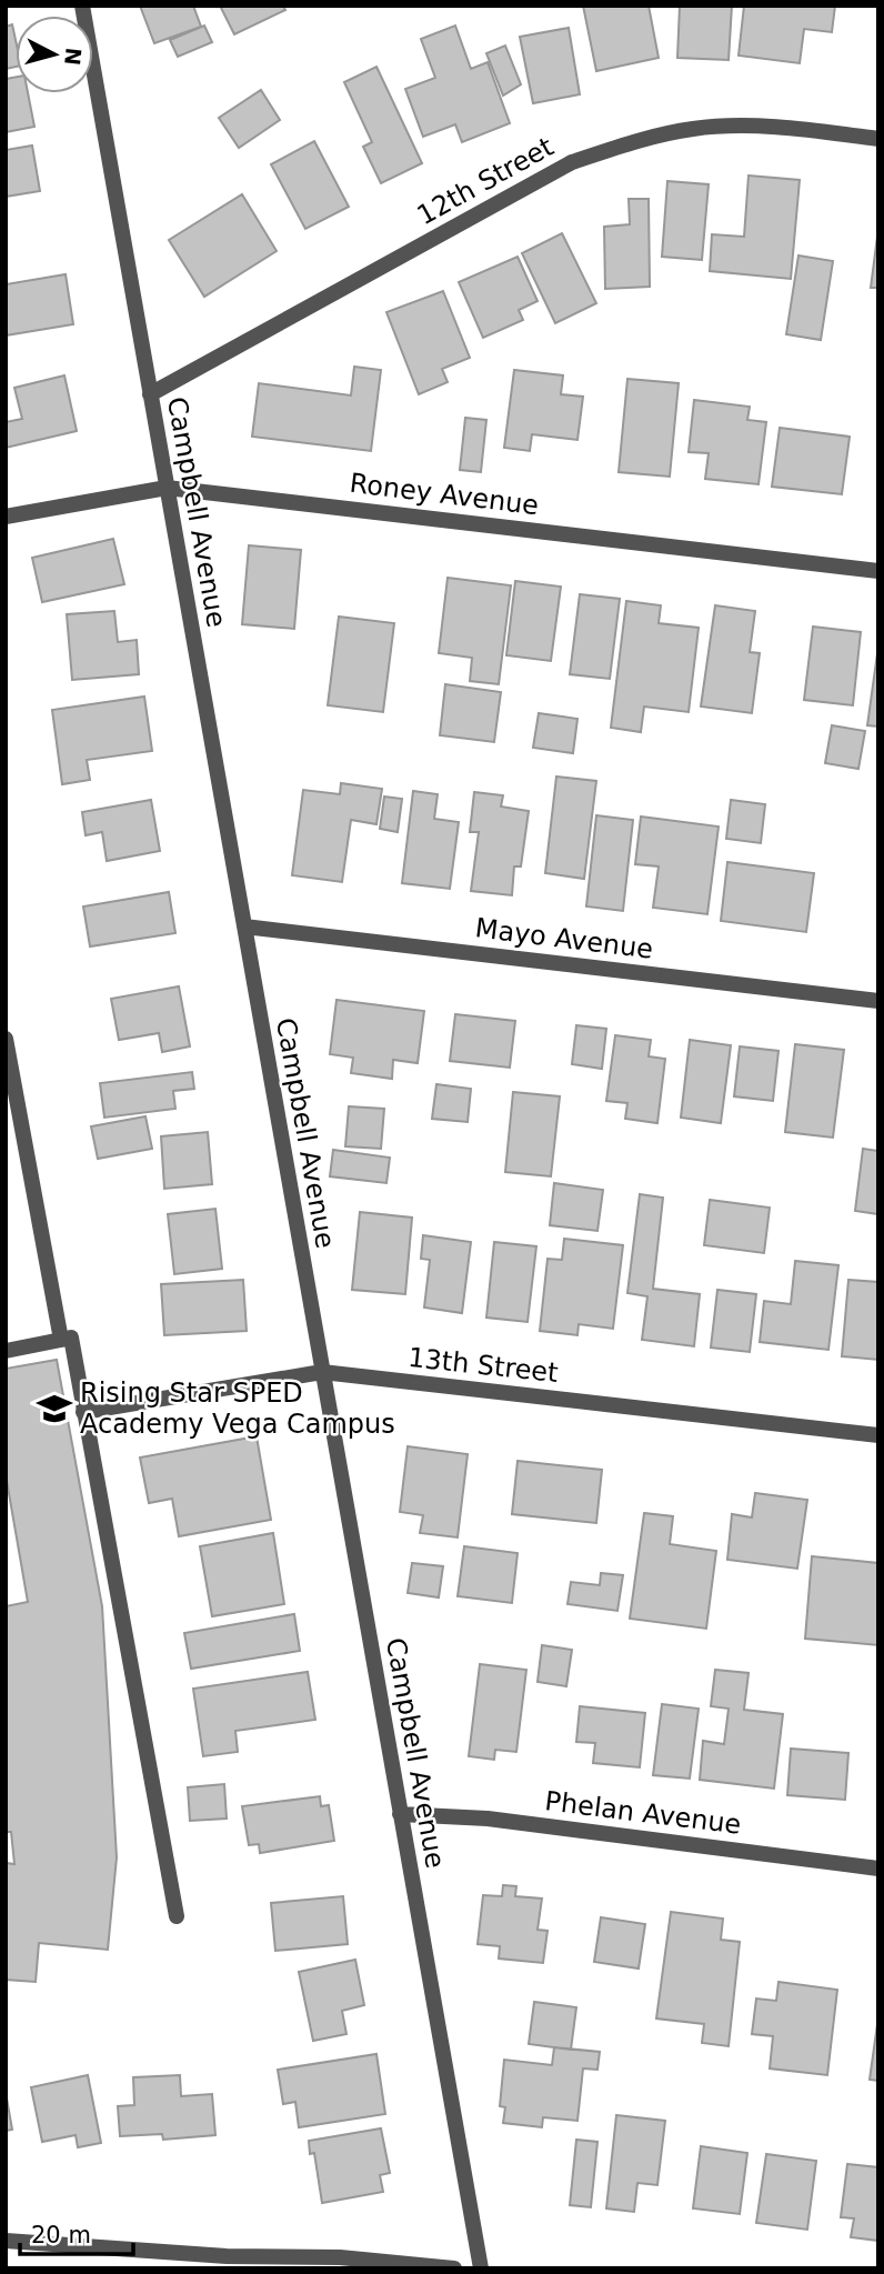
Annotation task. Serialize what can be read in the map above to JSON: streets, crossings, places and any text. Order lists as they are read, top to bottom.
{
  "streets": {
    "street": [
      "12th Street",
      "Roney Avenue",
      "Campbell Avenue",
      "Mayo Avenue",
      "13th Street",
      "Phelan Avenue"
    ]
  },
  "crossings": [
    ["12th Street", "Campbell Avenue"],
    ["Roney Avenue", "Campbell Avenue"],
    ["Campbell Avenue", "Mayo Avenue"],
    ["Campbell Avenue", "13th Street"],
    ["Campbell Avenue", "Phelan Avenue"]
  ],
  "places": {
    "school or university": ["Rising Star SPED Academy Vega Campus"]
  },
  "scale_bar": "20 m",
  "north": "right"
}
